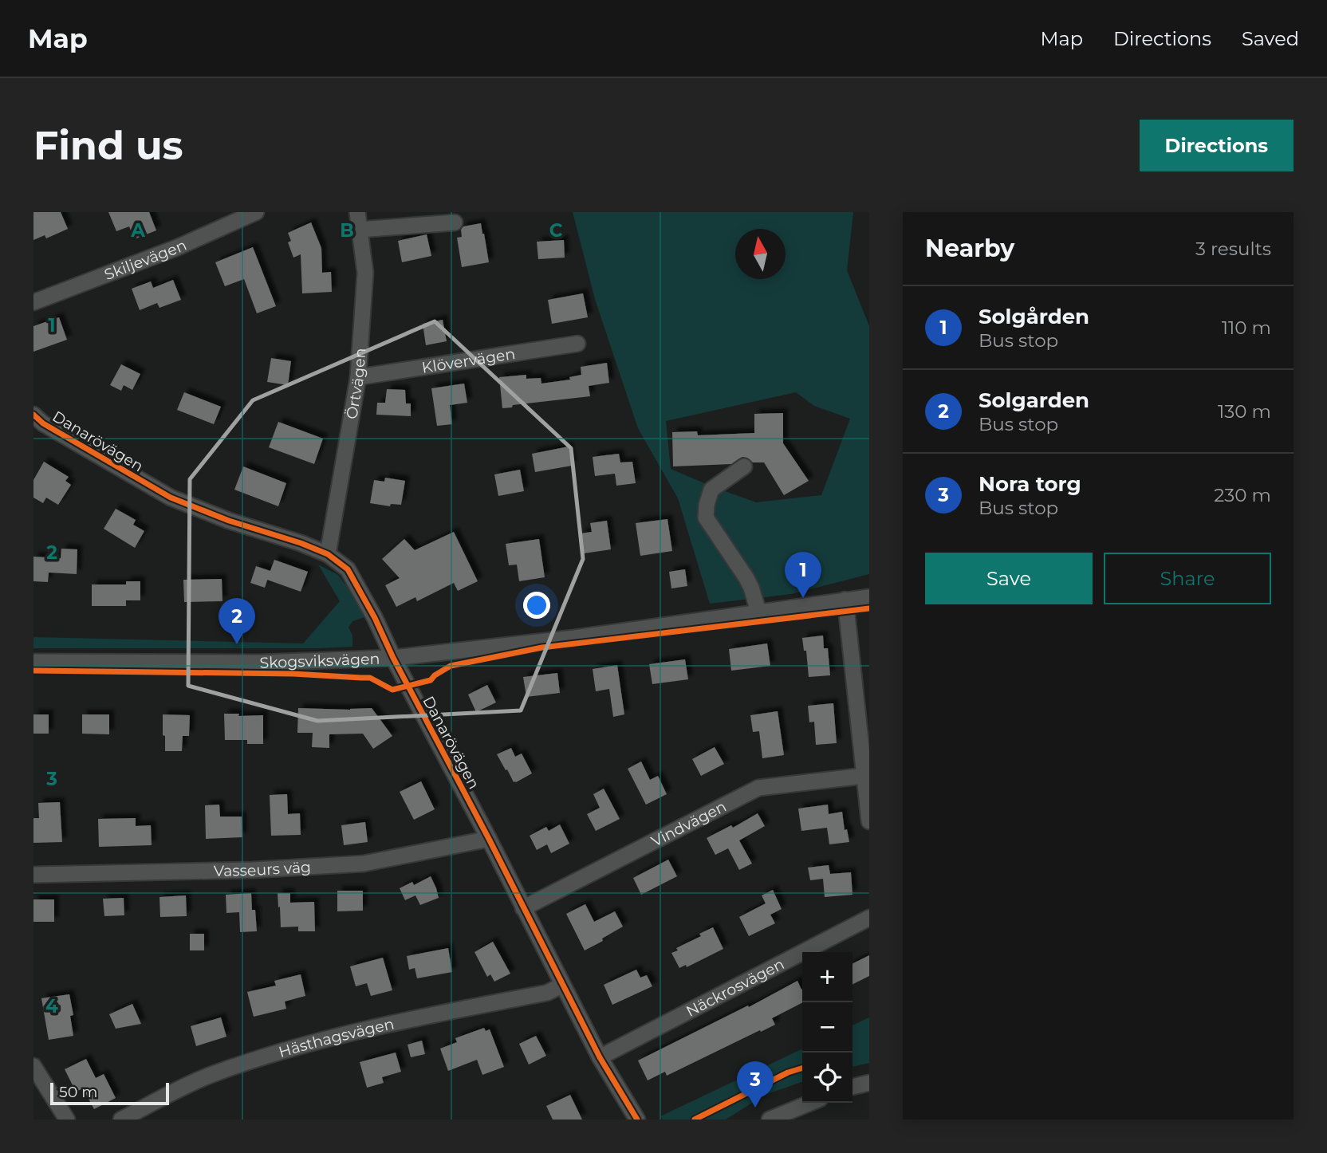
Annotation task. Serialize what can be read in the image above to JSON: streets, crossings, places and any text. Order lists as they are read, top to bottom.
{
  "streets": {
    "street": [
      "Skiljevägen",
      "Klövervägen",
      "Örtvägen",
      "Danarövägen",
      "Skogsviksvägen",
      "Vindvägen",
      "Vasseurs väg",
      "Näckrosvägen",
      "Hästhagsvägen"
    ]
  },
  "crossings": [
    ["Klövervägen", "Örtvägen"],
    ["Örtvägen", "Danarövägen"],
    ["Danarövägen", "Skogsviksvägen"],
    ["Danarövägen", "Vindvägen"],
    ["Danarövägen", "Vasseurs väg"],
    ["Danarövägen", "Näckrosvägen"],
    ["Danarövägen", "Hästhagsvägen"]
  ],
  "scale_bar": "50 m",
  "north": "top",
  "page": {
    "header": "Map",
    "nav": ["Map", "Directions", "Saved"],
    "buttons": [
      "Directions",
      ["Save", "Share"]
    ],
    "title": "Find us",
    "heading": ["Nearby", "3 results"],
    "list": [
      {
        "mark": "1",
        "name": "Solgården",
        "note": "Bus stop",
        "value": "110 m"
      },
      {
        "mark": "2",
        "name": "Solgarden",
        "note": "Bus stop",
        "value": "130 m"
      },
      {
        "mark": "3",
        "name": "Nora torg",
        "note": "Bus stop",
        "value": "230 m"
      }
    ],
    "pins": ["1", "2", "3"],
    "map_buttons": ["+", "−"],
    "scale": "50 m"
  },
  "grid": {
    "columns": ["A", "B", "C"],
    "rows": [
      "1",
      "2",
      "3",
      "4"
    ]
  }
}
